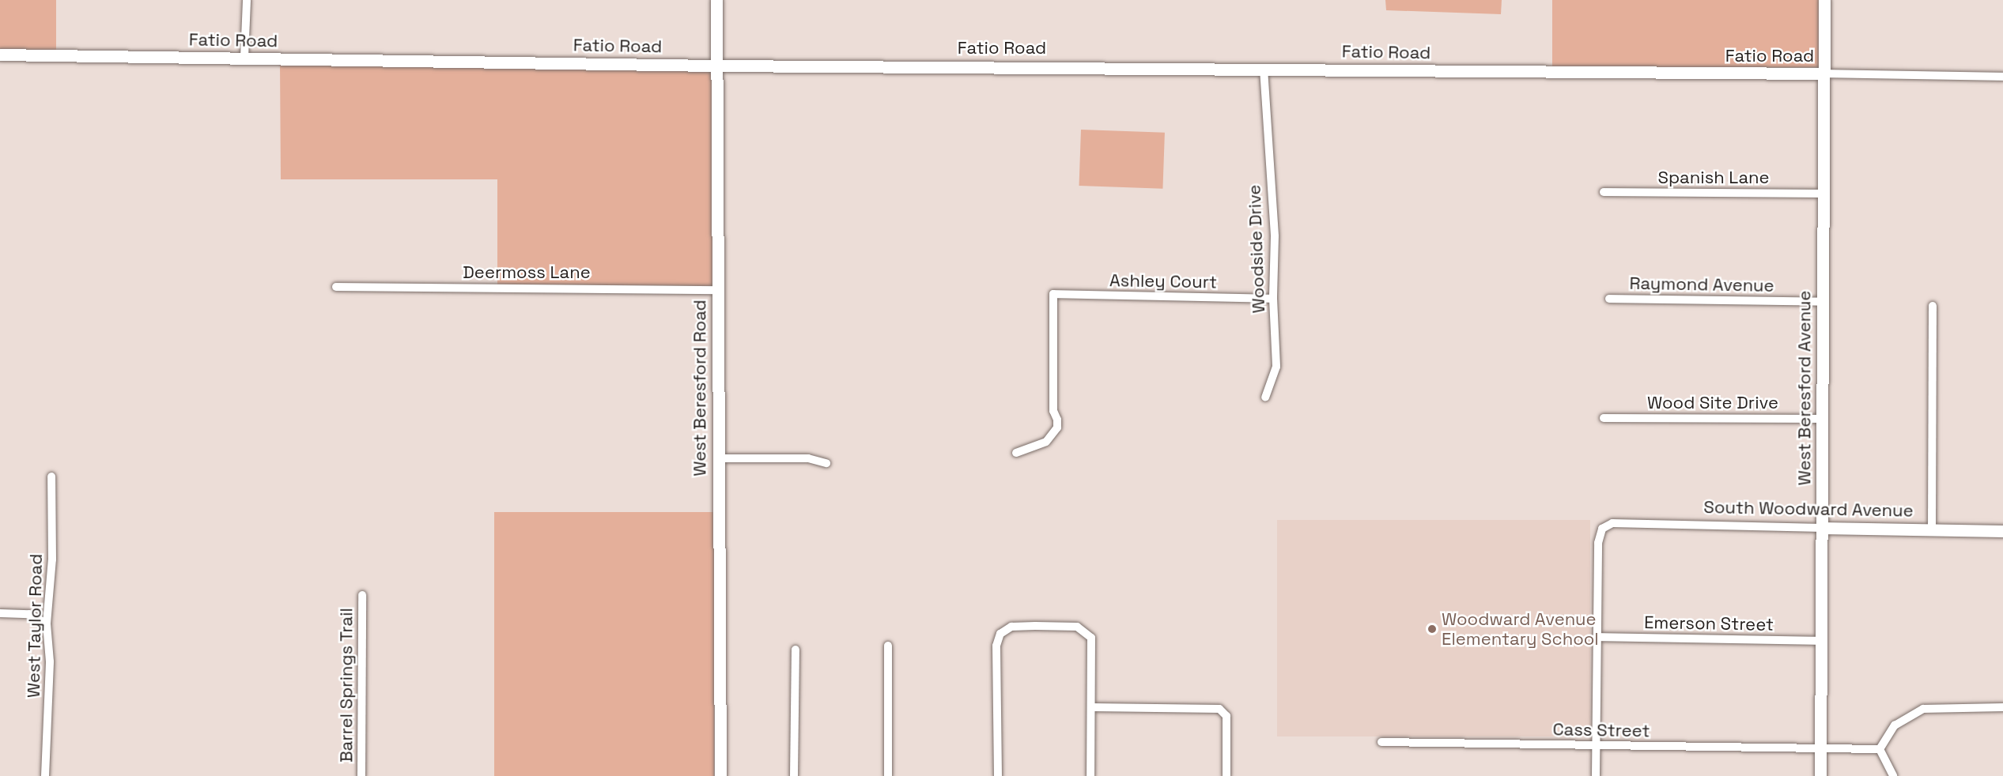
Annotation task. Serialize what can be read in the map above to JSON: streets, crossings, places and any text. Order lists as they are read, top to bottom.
{
  "streets": {
    "street": [
      "Fatio Road",
      "Spanish Lane",
      "Woodside Drive",
      "Deermoss Lane",
      "Ashley Court",
      "Raymond Avenue",
      "West Beresford Road",
      "West Beresford Avenue",
      "Wood Site Drive",
      "South Woodward Avenue",
      "Emerson Street",
      "West Taylor Road",
      "Barrel Springs Trail",
      "Cass Street"
    ]
  },
  "crossings": [
    ["Fatio Road", "Woodside Drive"],
    ["Fatio Road", "West Beresford Road"],
    ["Fatio Road", "West Beresford Avenue"],
    ["Spanish Lane", "West Beresford Avenue"],
    ["Woodside Drive", "Ashley Court"],
    ["Deermoss Lane", "West Beresford Road"],
    ["Raymond Avenue", "West Beresford Avenue"],
    ["West Beresford Avenue", "Wood Site Drive"],
    ["West Beresford Avenue", "South Woodward Avenue"],
    ["West Beresford Avenue", "Emerson Street"],
    ["West Beresford Avenue", "Cass Street"],
    ["South Woodward Avenue", "Emerson Street"]
  ],
  "places": ["Woodward Avenue Elementary School"]
}
